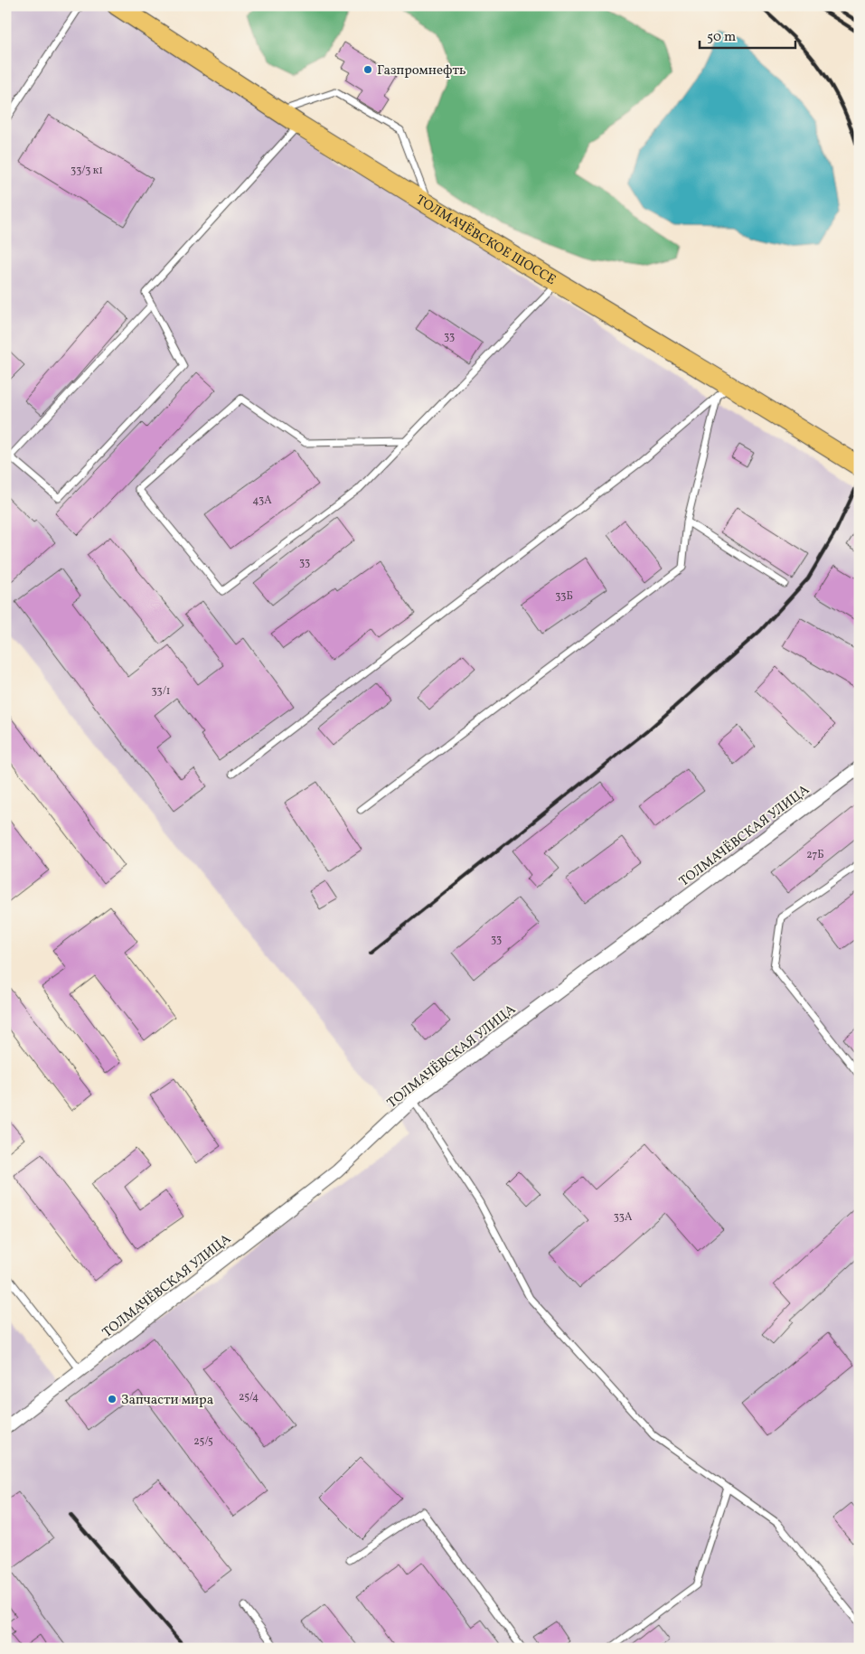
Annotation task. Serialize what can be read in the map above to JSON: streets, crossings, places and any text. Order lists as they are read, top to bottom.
{
  "streets": {
    "main road": ["ТОЛМАЧЁВСКОЕ ШОССЕ"],
    "street": ["ТОЛМАЧЁВСКАЯ УЛИЦА"]
  },
  "places": ["Газпромнефть", "Запчасти мира"],
  "house_numbers": [
    "33/3 к1",
    "33",
    "43А",
    "33",
    "33Б",
    "33/1",
    "27Б",
    "33",
    "33А",
    "25/4",
    "25/5"
  ],
  "scale_bar": "50 m"
}
